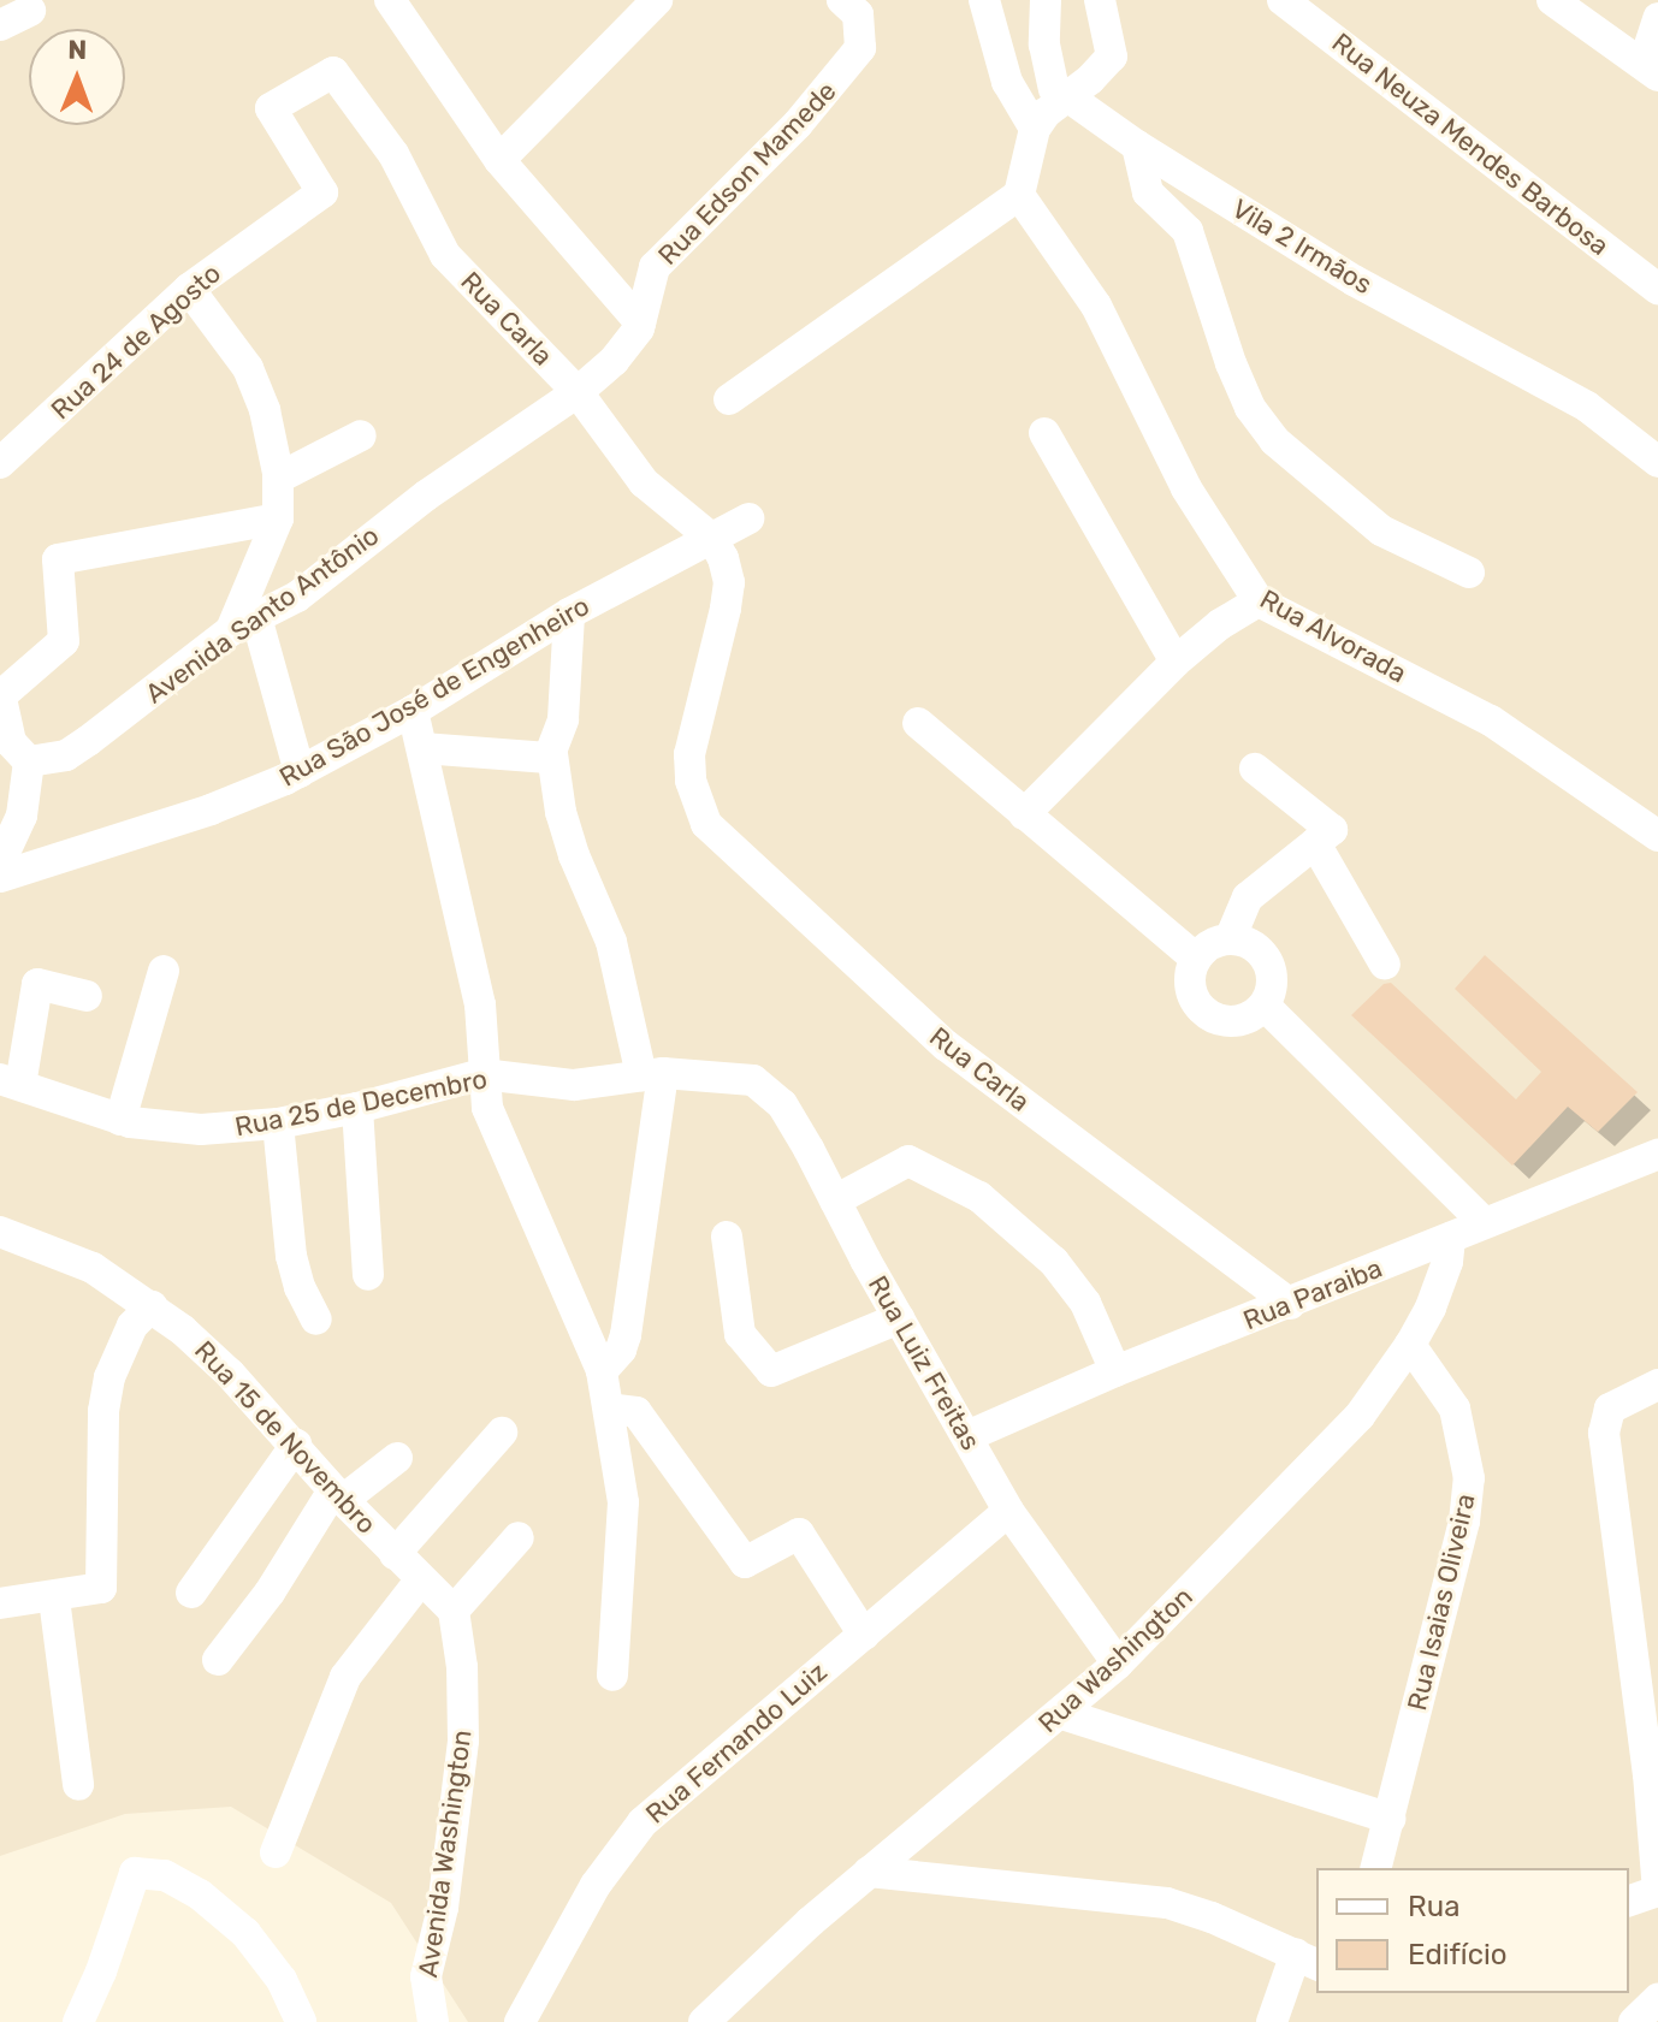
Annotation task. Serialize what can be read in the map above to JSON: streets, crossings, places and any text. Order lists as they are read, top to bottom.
{
  "streets": {
    "street": [
      "Rua Neuza Mendes Barbosa",
      "Rua Edson Mamede",
      "Vila 2 Irmãos",
      "Rua Carla",
      "Rua 24 de Agosto",
      "Avenida Santo Antônio",
      "Rua Alvorada",
      "Rua São José de Engenheiro",
      "Rua 25 de Decembro",
      "Rua Paraiba",
      "Rua Luiz Freitas",
      "Rua 15 de Novembro",
      "Rua Isaias Oliveira",
      "Rua Washington",
      "Rua Fernando Luiz",
      "Avenida Washington"
    ]
  },
  "crossings": [
    ["Rua Edson Mamede", "Rua Carla"],
    ["Rua Edson Mamede", "Avenida Santo Antônio"],
    ["Rua Carla", "Rua 24 de Agosto"],
    ["Rua Carla", "Avenida Santo Antônio"],
    ["Rua Carla", "Rua São José de Engenheiro"],
    ["Rua Carla", "Rua Paraiba"],
    ["Rua 25 de Decembro", "Rua Luiz Freitas"],
    ["Rua Paraiba", "Rua Luiz Freitas"],
    ["Rua Paraiba", "Rua Washington"],
    ["Rua Luiz Freitas", "Rua Washington"],
    ["Rua Luiz Freitas", "Rua Fernando Luiz"],
    ["Rua 15 de Novembro", "Avenida Washington"],
    ["Rua Isaias Oliveira", "Rua Washington"]
  ],
  "legend": ["Rua", "Edifício"],
  "north": "top"
}
